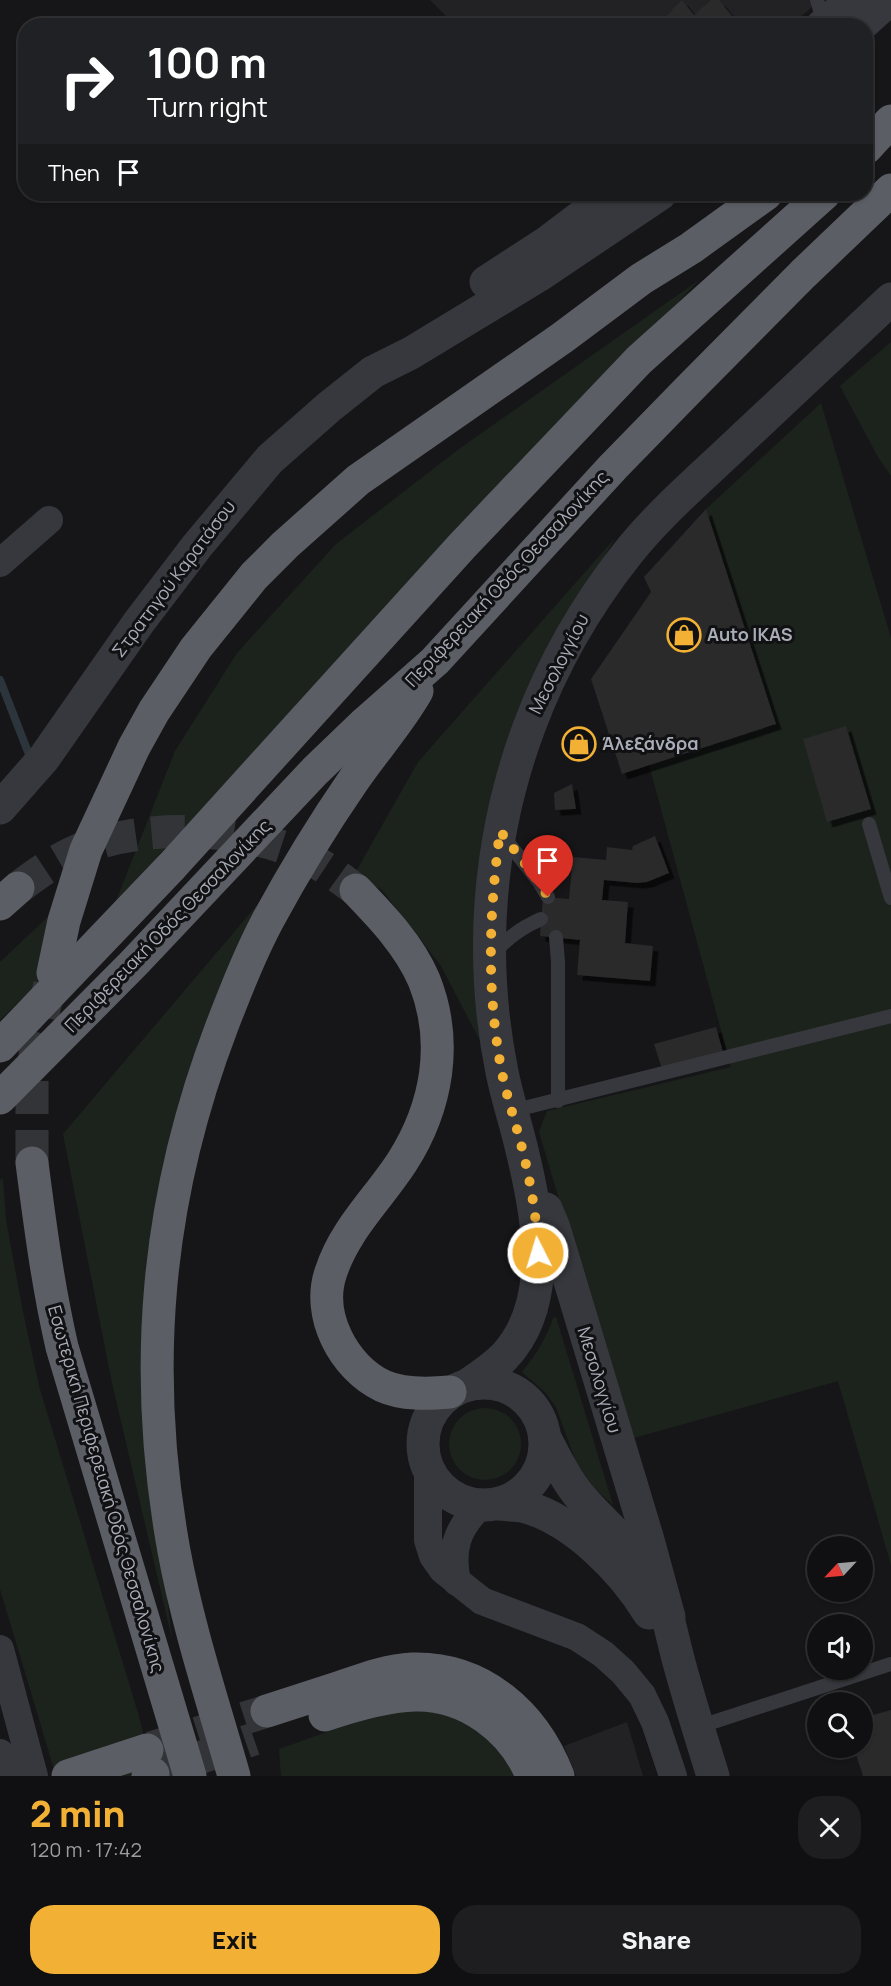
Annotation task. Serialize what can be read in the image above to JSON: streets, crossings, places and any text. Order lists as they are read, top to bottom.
{
  "streets": {
    "highway": ["Περιφερειακή Οδός Θεσσαλονίκης", "Εσωτερική Περιφερειακή Οδός Θεσσαλονίκης"],
    "street": ["Στρατηγού Καρατάσου", "Μεσολογγίου"]
  },
  "places": {
    "shop": ["Auto IKAS", "Άλεξάνδρα"]
  },
  "north": "bottom left",
  "page": {
    "turn": ["100 m", "Turn right"],
    "then": "Then",
    "heading": ["2 min", "120 m · 17:42"],
    "buttons": ["Exit", "Share"]
  }
}
